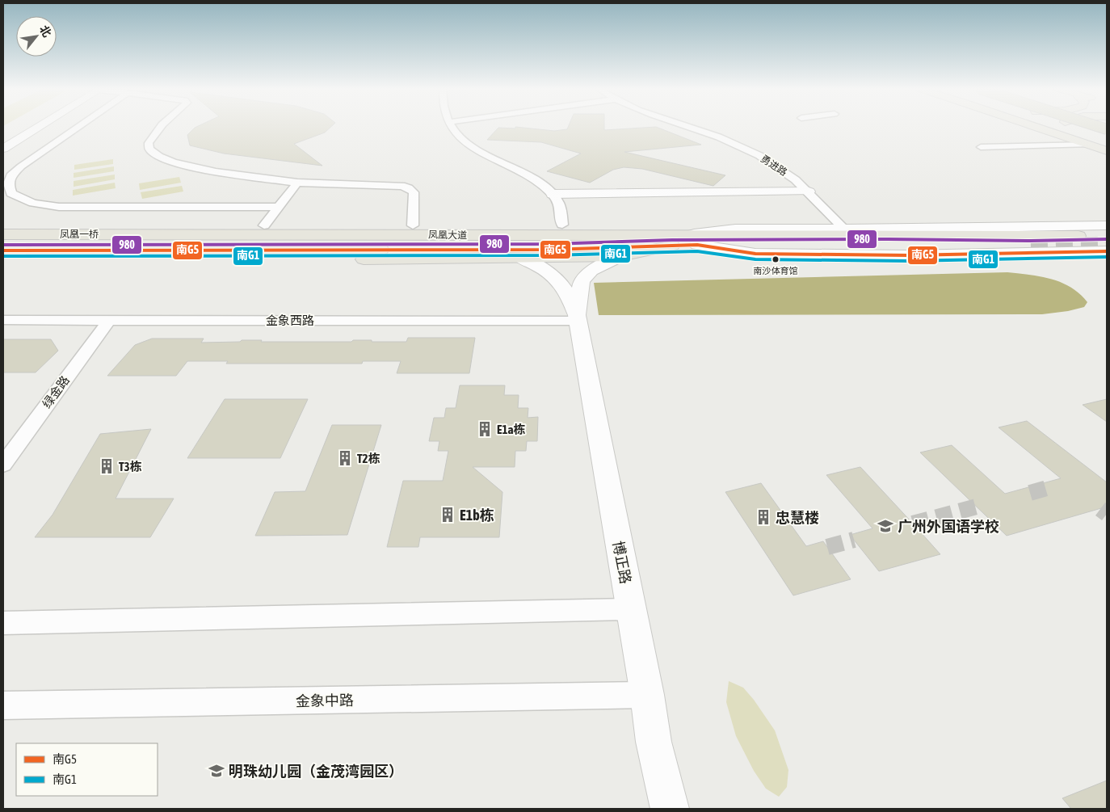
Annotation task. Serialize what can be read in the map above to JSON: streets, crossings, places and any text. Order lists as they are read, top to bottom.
{
  "streets": {
    "main road": ["凤凰一桥", "凤凰大道"],
    "street": [
      "勇进路",
      "金象西路",
      "绿金路",
      "博正路",
      "金象中路"
    ]
  },
  "crossings": [
    ["凤凰一桥", "凤凰大道"],
    ["金象西路", "绿金路"],
    ["金象西路", "博正路"],
    ["博正路", "金象中路"]
  ],
  "places": {
    "other": ["南沙体育馆"],
    "building": [
      "E1a栋",
      "T2栋",
      "T3栋",
      "E1b栋",
      "忠慧楼"
    ],
    "school or university": ["广州外国语学校", "明珠幼儿园（金茂湾园区）"]
  },
  "lines": ["transit line 980", "transit line 南G5", "transit line 南G1"],
  "legend": ["南G5", "南G1"],
  "north": "top right"
}
